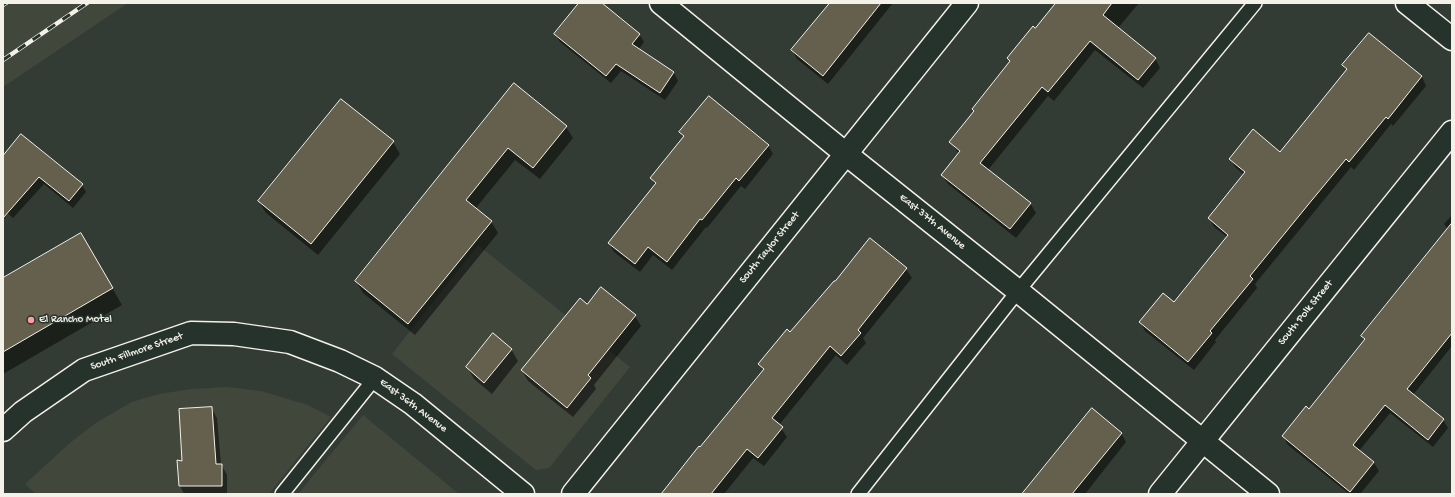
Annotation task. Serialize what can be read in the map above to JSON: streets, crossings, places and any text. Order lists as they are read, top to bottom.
{
  "streets": {
    "street": [
      "East 37th Avenue",
      "South Taylor Street",
      "South Polk Street",
      "South Fillmore Street",
      "East 36th Avenue"
    ]
  },
  "crossings": [
    ["East 37th Avenue", "South Taylor Street"],
    ["East 37th Avenue", "South Polk Street"],
    ["South Fillmore Street", "East 36th Avenue"]
  ],
  "places": ["El Rancho Motel"]
}
